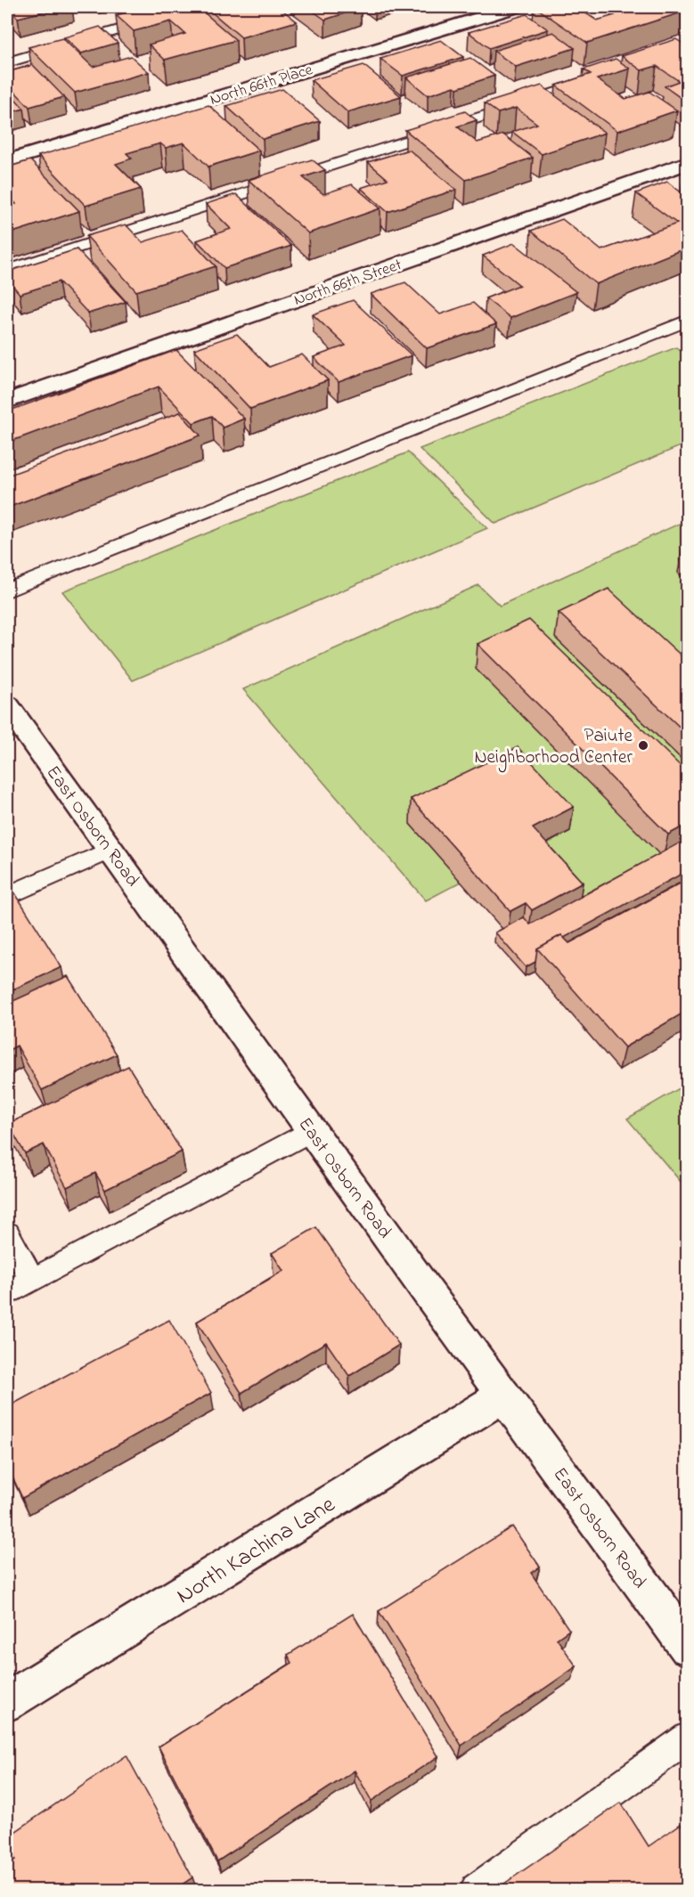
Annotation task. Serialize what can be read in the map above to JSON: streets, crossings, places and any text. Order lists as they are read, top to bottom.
{
  "streets": {
    "street": [
      "North 66th Place",
      "North 66th Street",
      "East Osborn Road",
      "North Kachina Lane"
    ]
  },
  "crossings": [
    ["East Osborn Road", "North Kachina Lane"]
  ],
  "places": ["Paiute Neighborhood Center"]
}
